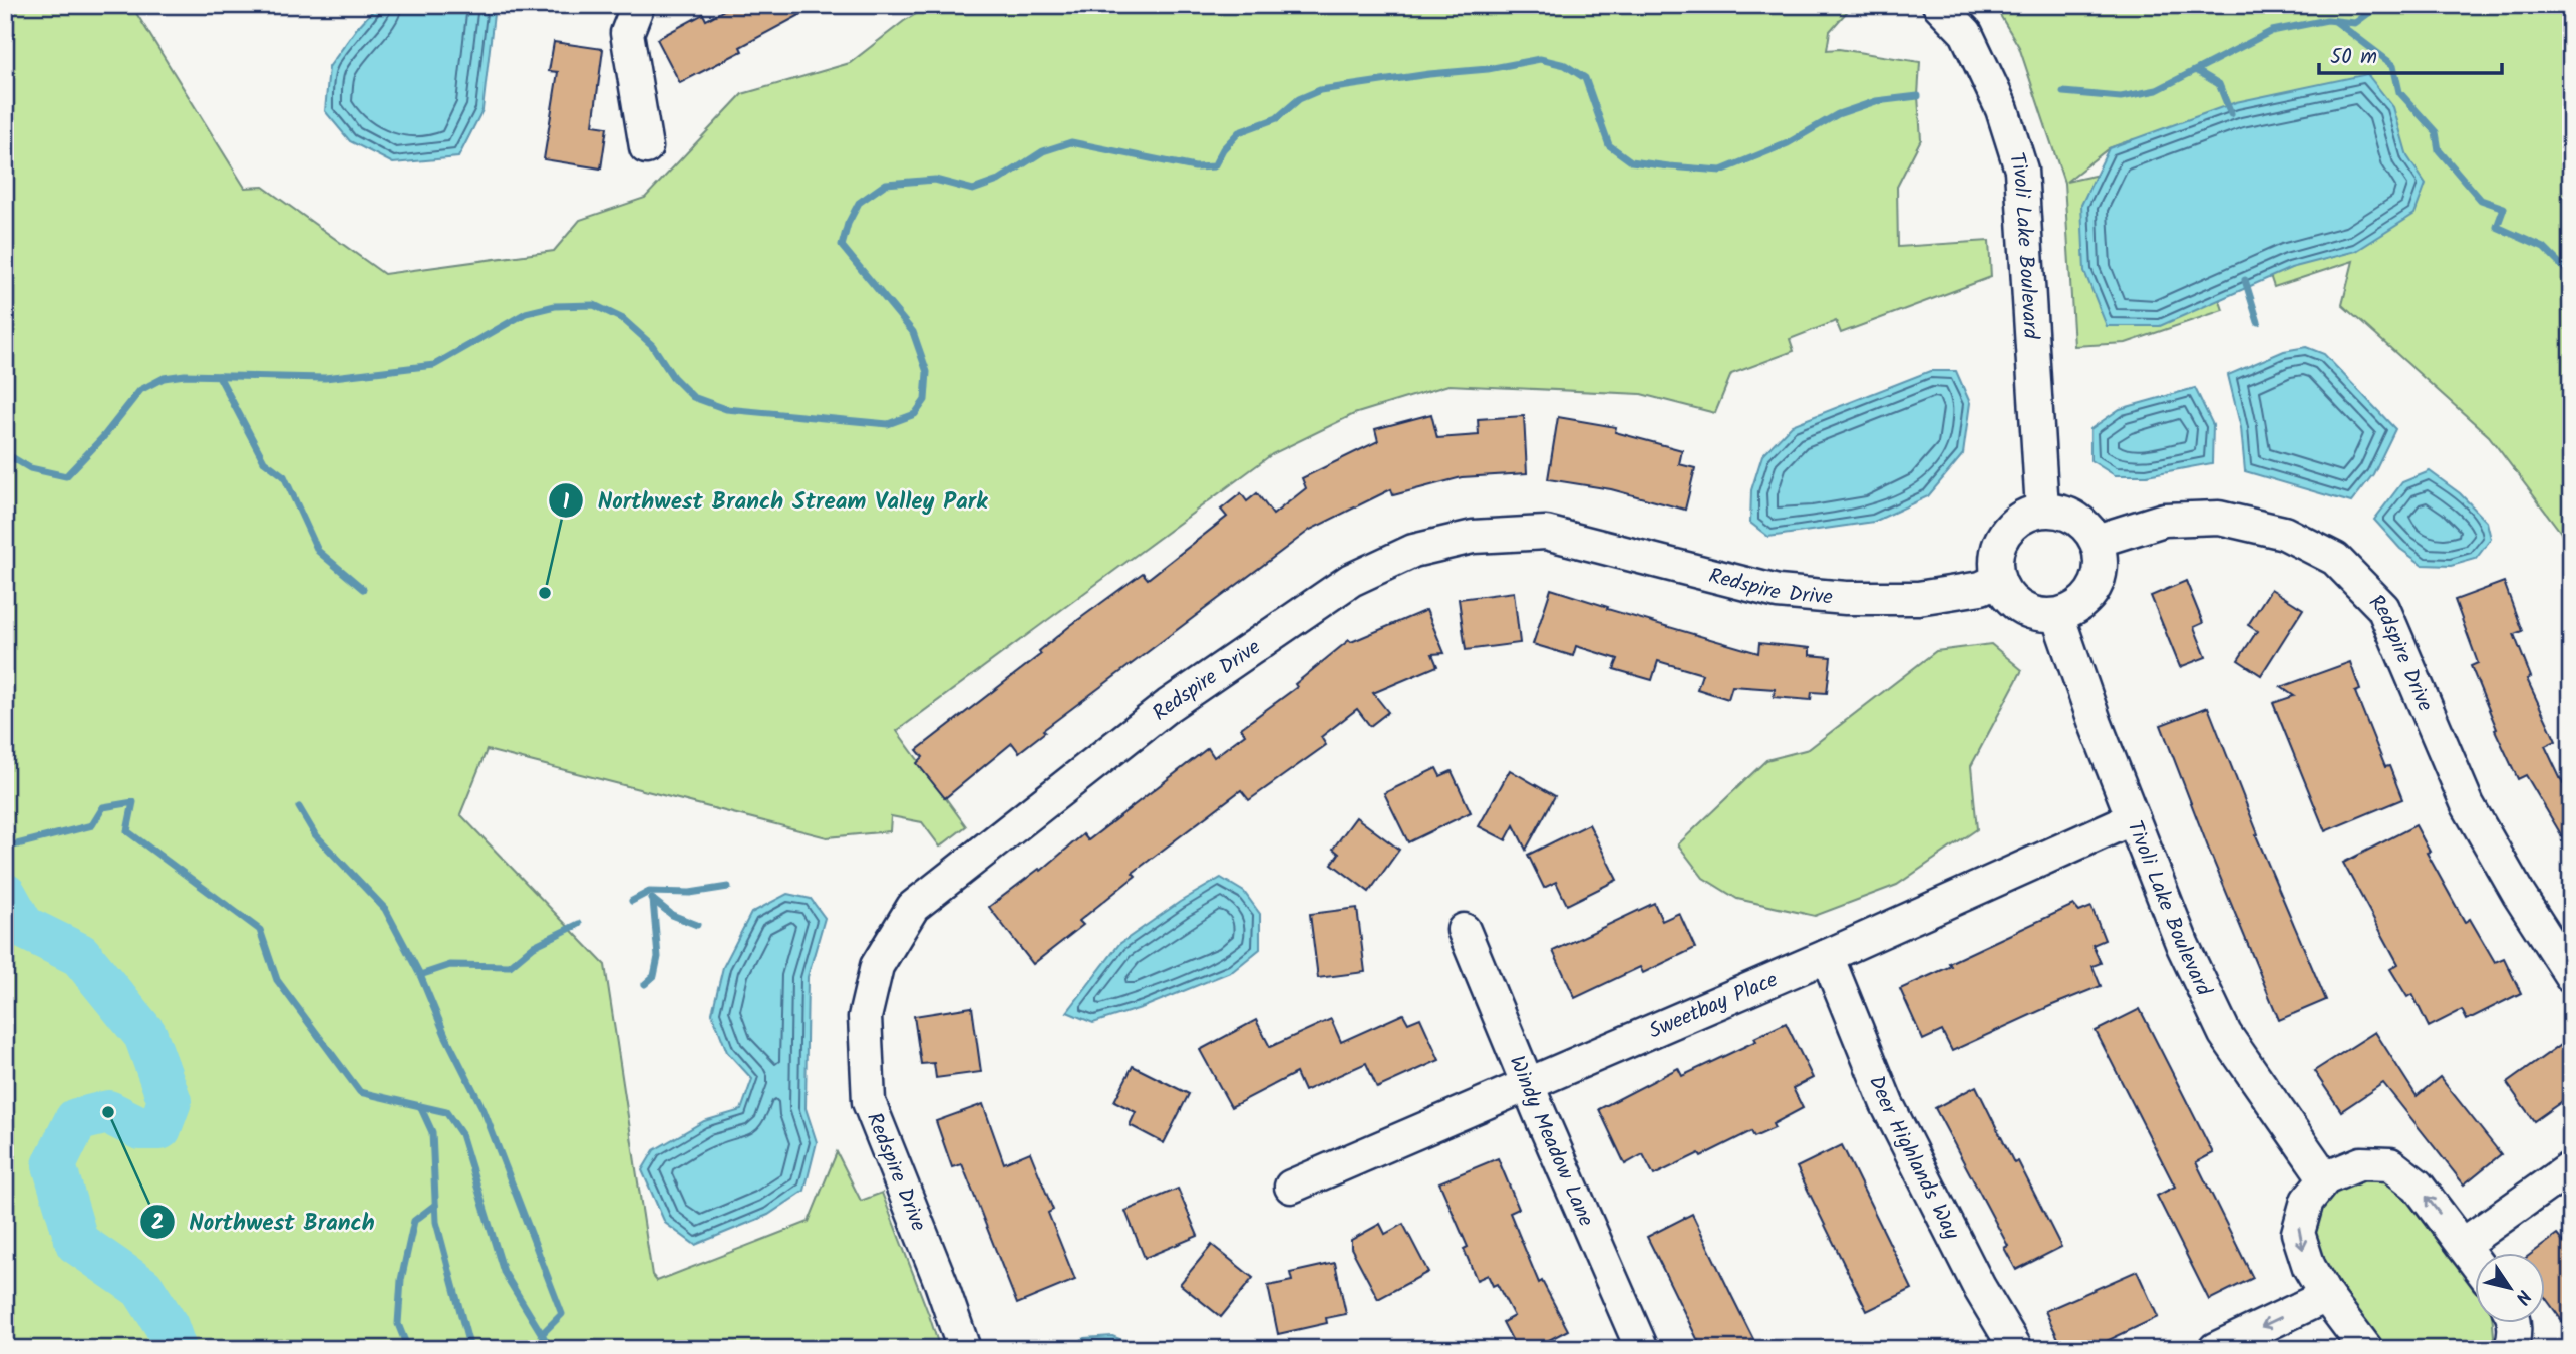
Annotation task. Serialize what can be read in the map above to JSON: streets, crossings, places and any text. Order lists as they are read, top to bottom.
{
  "streets": {
    "street": [
      "Tivoli Lake Boulevard",
      "Redspire Drive",
      "Sweetbay Place",
      "Windy Meadow Lane",
      "Deer Highlands Way"
    ]
  },
  "crossings": [
    ["Tivoli Lake Boulevard", "Redspire Drive"],
    ["Tivoli Lake Boulevard", "Sweetbay Place"],
    ["Sweetbay Place", "Windy Meadow Lane"],
    ["Sweetbay Place", "Deer Highlands Way"]
  ],
  "places": ["Northwest Branch Stream Valley Park", "Northwest Branch"],
  "scale_bar": "50 m",
  "north": "bottom right"
}
